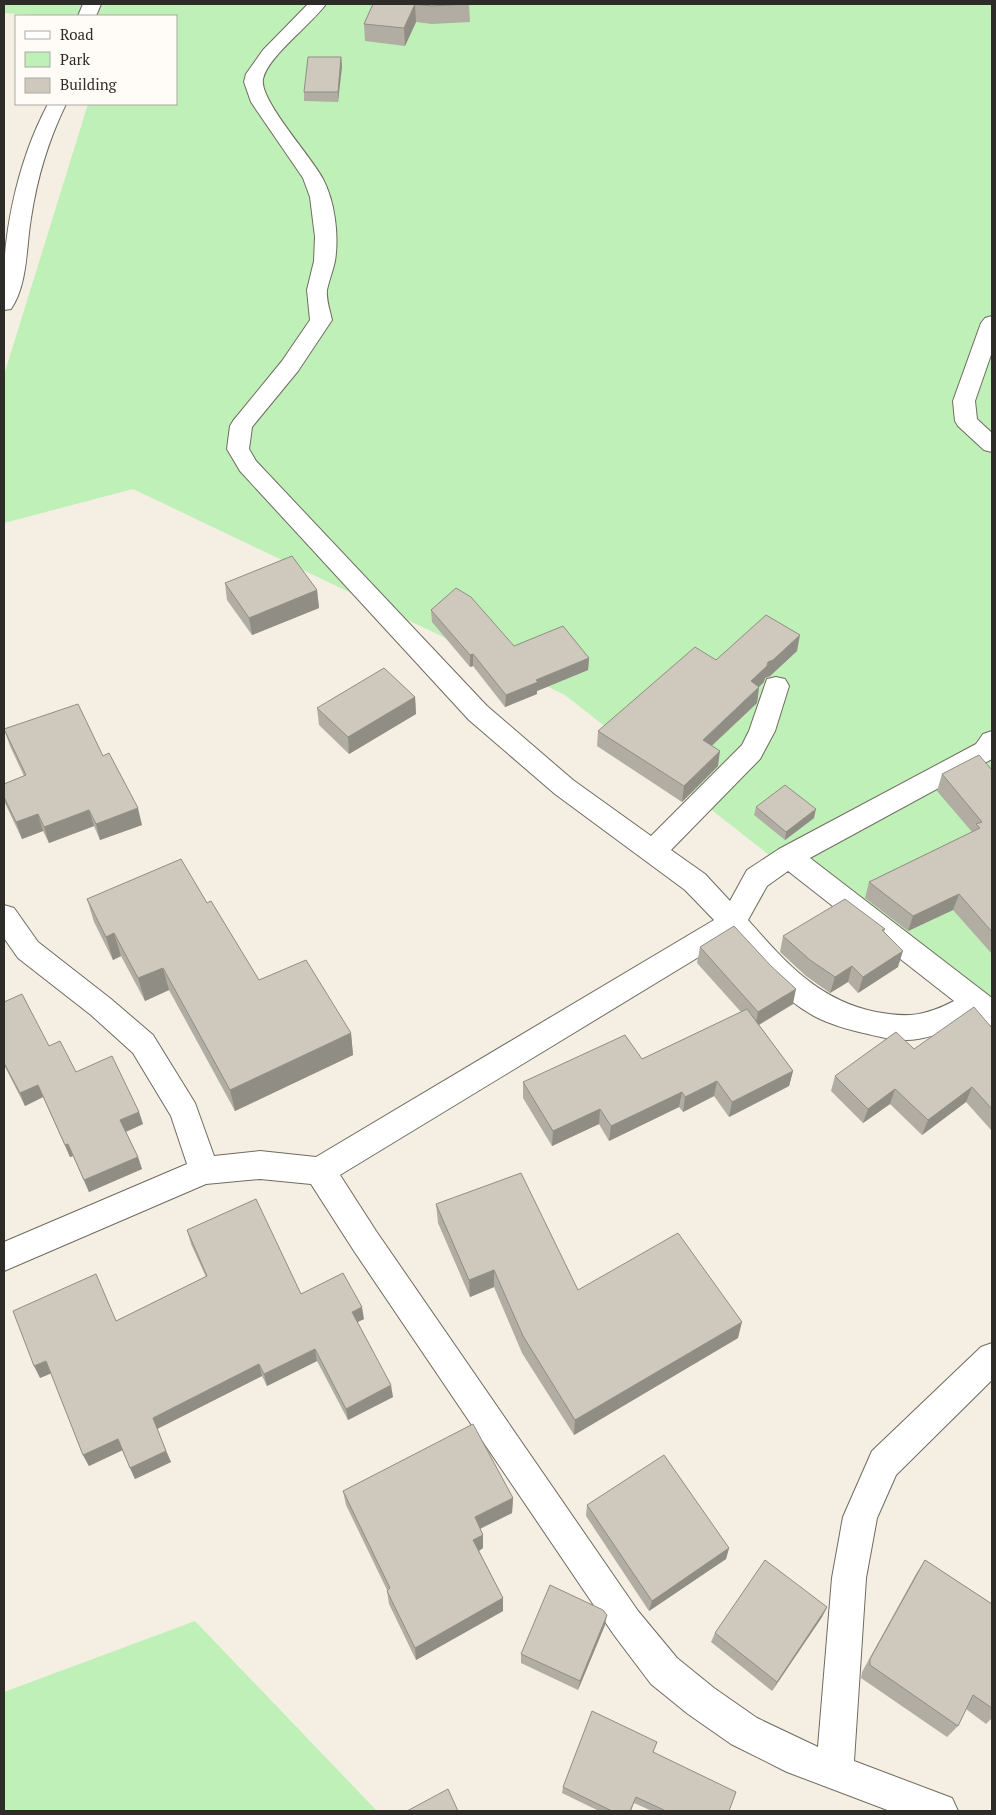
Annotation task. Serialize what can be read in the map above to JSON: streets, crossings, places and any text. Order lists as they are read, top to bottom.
{
  "legend": ["Road", "Park", "Building"]
}
